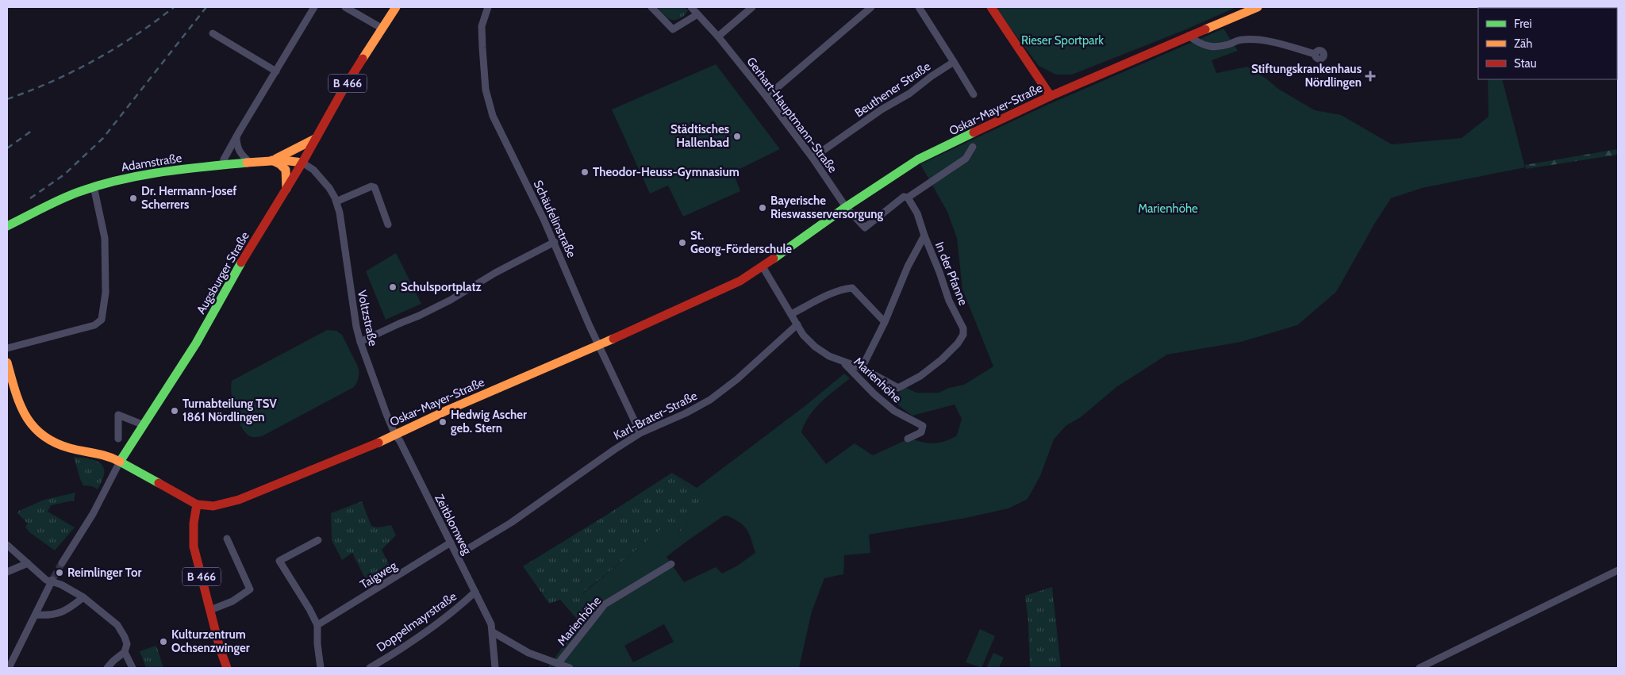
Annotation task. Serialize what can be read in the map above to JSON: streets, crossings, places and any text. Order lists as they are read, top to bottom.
{
  "streets": {
    "main road": [
      "B 466",
      "Oskar-Mayer-Straße",
      "Adamstraße",
      "Augsburger Straße"
    ],
    "street": [
      "Beuthener Straße",
      "Gerhart-Hauptmann-Straße",
      "Schäufelinstraße",
      "In der Pfanne",
      "Voltzstraße",
      "Marienhöhe",
      "Karl-Brater-Straße",
      "Zeitblomweg",
      "Taigweg",
      "Doppelmayrstraße"
    ]
  },
  "crossings": [
    ["B 466", "Oskar-Mayer-Straße"],
    ["Beuthener Straße", "Gerhart-Hauptmann-Straße"],
    ["Oskar-Mayer-Straße", "Gerhart-Hauptmann-Straße"],
    ["Oskar-Mayer-Straße", "Schäufelinstraße"],
    ["Oskar-Mayer-Straße", "Augsburger Straße"],
    ["Oskar-Mayer-Straße", "In der Pfanne"],
    ["Oskar-Mayer-Straße", "Voltzstraße"],
    ["Oskar-Mayer-Straße", "Zeitblomweg"],
    ["Adamstraße", "Augsburger Straße"],
    ["Adamstraße", "Voltzstraße"],
    ["Schäufelinstraße", "Karl-Brater-Straße"],
    ["Augsburger Straße", "Voltzstraße"],
    ["In der Pfanne", "Marienhöhe"],
    ["In der Pfanne", "Karl-Brater-Straße"],
    ["Voltzstraße", "Zeitblomweg"],
    ["Karl-Brater-Straße", "Zeitblomweg"],
    ["Zeitblomweg", "Taigweg"],
    ["Zeitblomweg", "Doppelmayrstraße"]
  ],
  "parks": ["Rieser Sportpark", "Marienhöhe"],
  "places": {
    "health": ["Stiftungskrankenhaus Nördlingen"],
    "other": [
      "Städtisches Hallenbad",
      "Theodor-Heuss-Gymnasium",
      "Dr. Hermann-Josef Scherrers",
      "Bayerische Rieswasserversorgung",
      "St. Georg-Förderschule",
      "Schulsportplatz",
      "Turnabteilung TSV 1861 Nördlingen",
      "Hedwig Ascher geb. Stern",
      "Reimlinger Tor",
      "Kulturzentrum Ochsenzwinger"
    ]
  },
  "legend": ["Frei", "Zäh", "Stau"]
}
